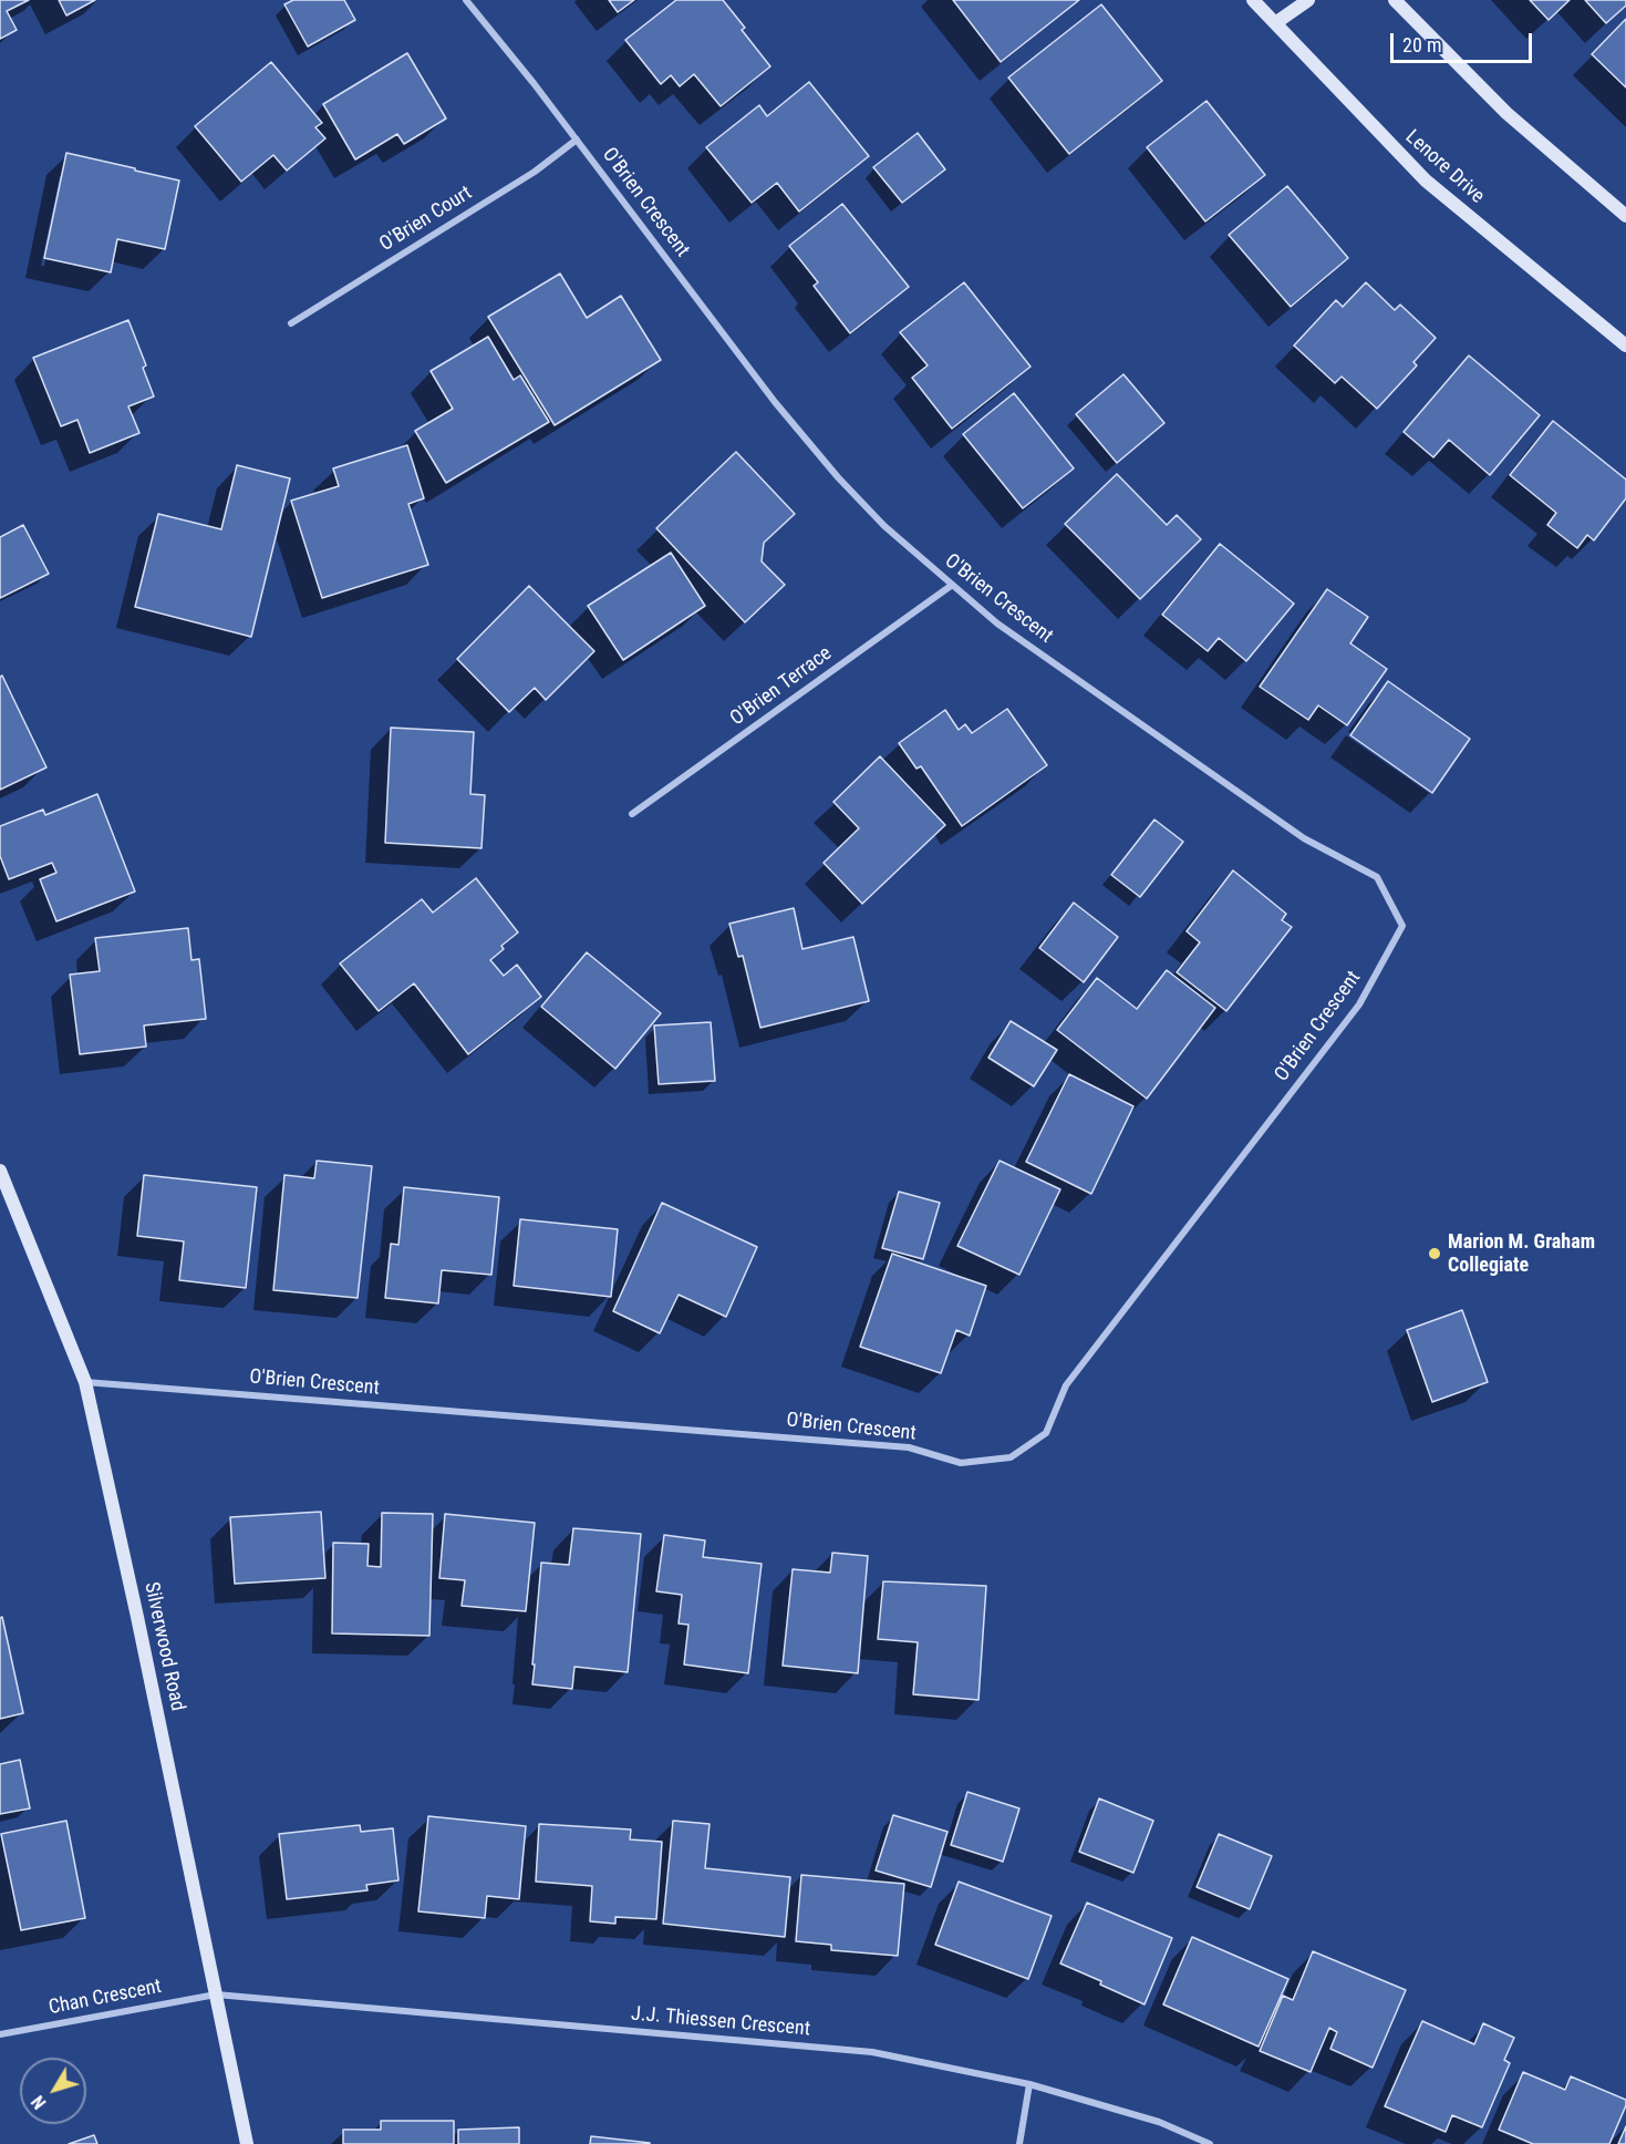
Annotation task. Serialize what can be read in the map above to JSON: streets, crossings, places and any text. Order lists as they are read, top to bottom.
{
  "streets": {
    "street": [
      "Lenore Drive",
      "O'Brien Crescent",
      "O'Brien Court",
      "O'Brien Terrace",
      "Silverwood Road",
      "Chan Crescent",
      "J.J. Thiessen Crescent"
    ]
  },
  "crossings": [
    ["O'Brien Crescent", "O'Brien Court"],
    ["O'Brien Crescent", "O'Brien Terrace"],
    ["O'Brien Crescent", "Silverwood Road"],
    ["Silverwood Road", "Chan Crescent"],
    ["Silverwood Road", "J.J. Thiessen Crescent"],
    ["Chan Crescent", "J.J. Thiessen Crescent"]
  ],
  "places": ["Marion M. Graham Collegiate"],
  "scale_bar": "20 m",
  "north": "bottom left"
}
